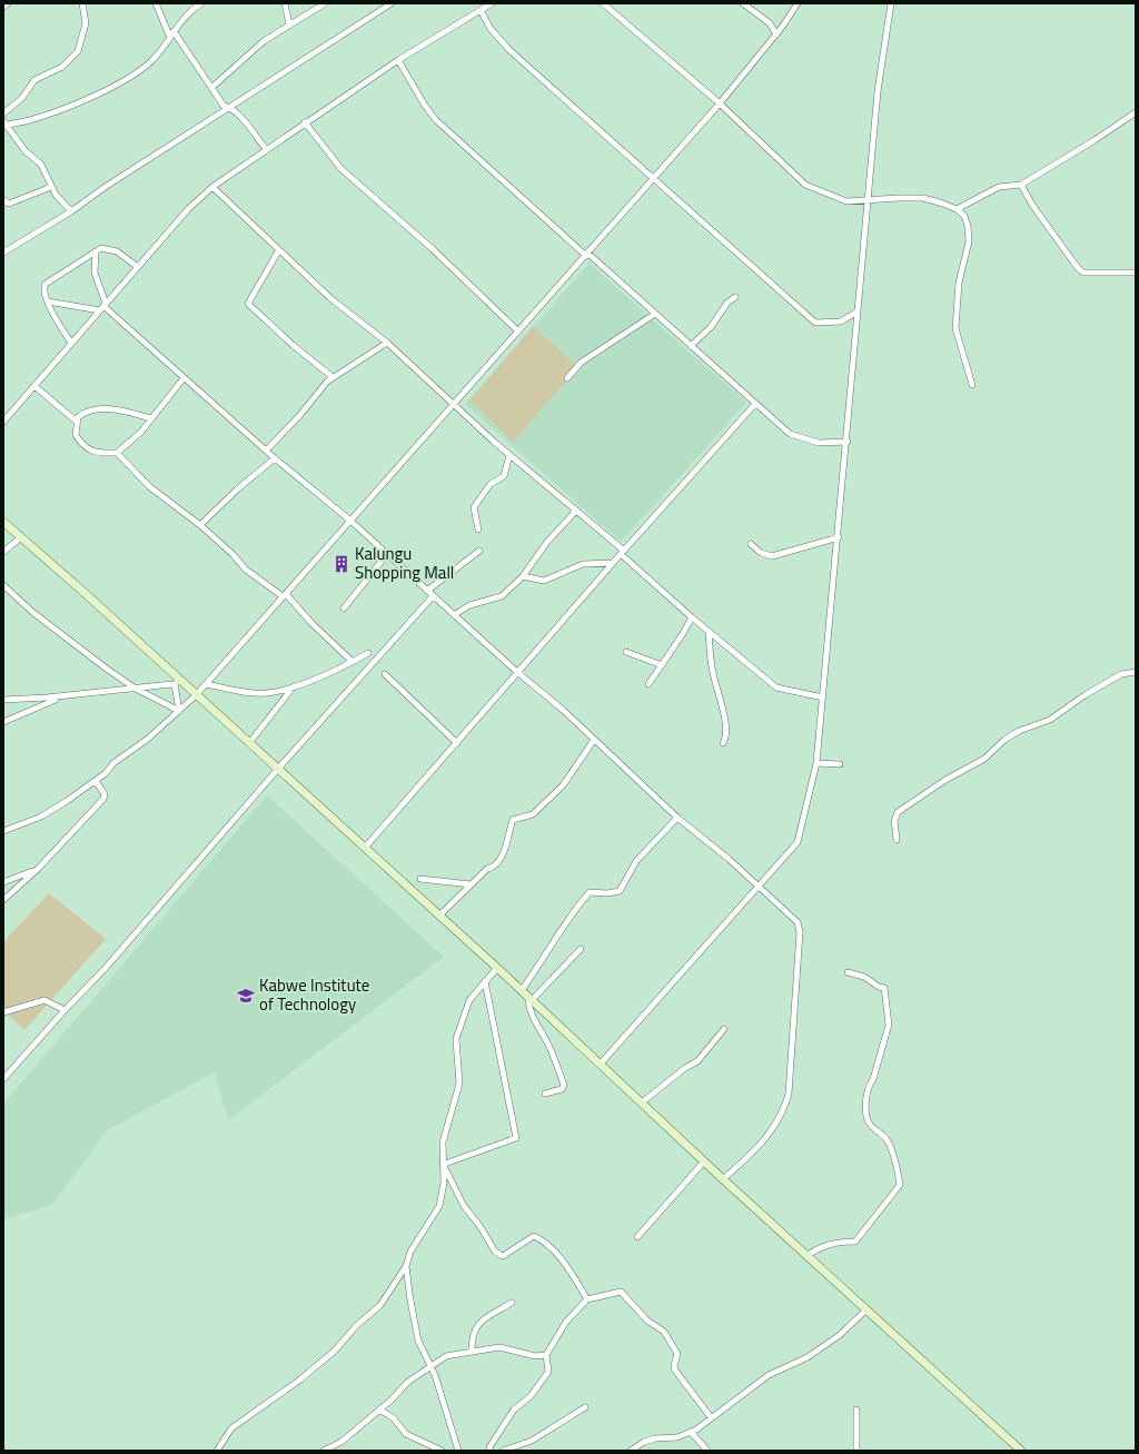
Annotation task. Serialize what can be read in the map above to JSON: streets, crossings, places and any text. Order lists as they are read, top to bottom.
{
  "places": {
    "building": ["Kalungu Shopping Mall"],
    "school or university": ["Kabwe Institute of Technology"]
  }
}
